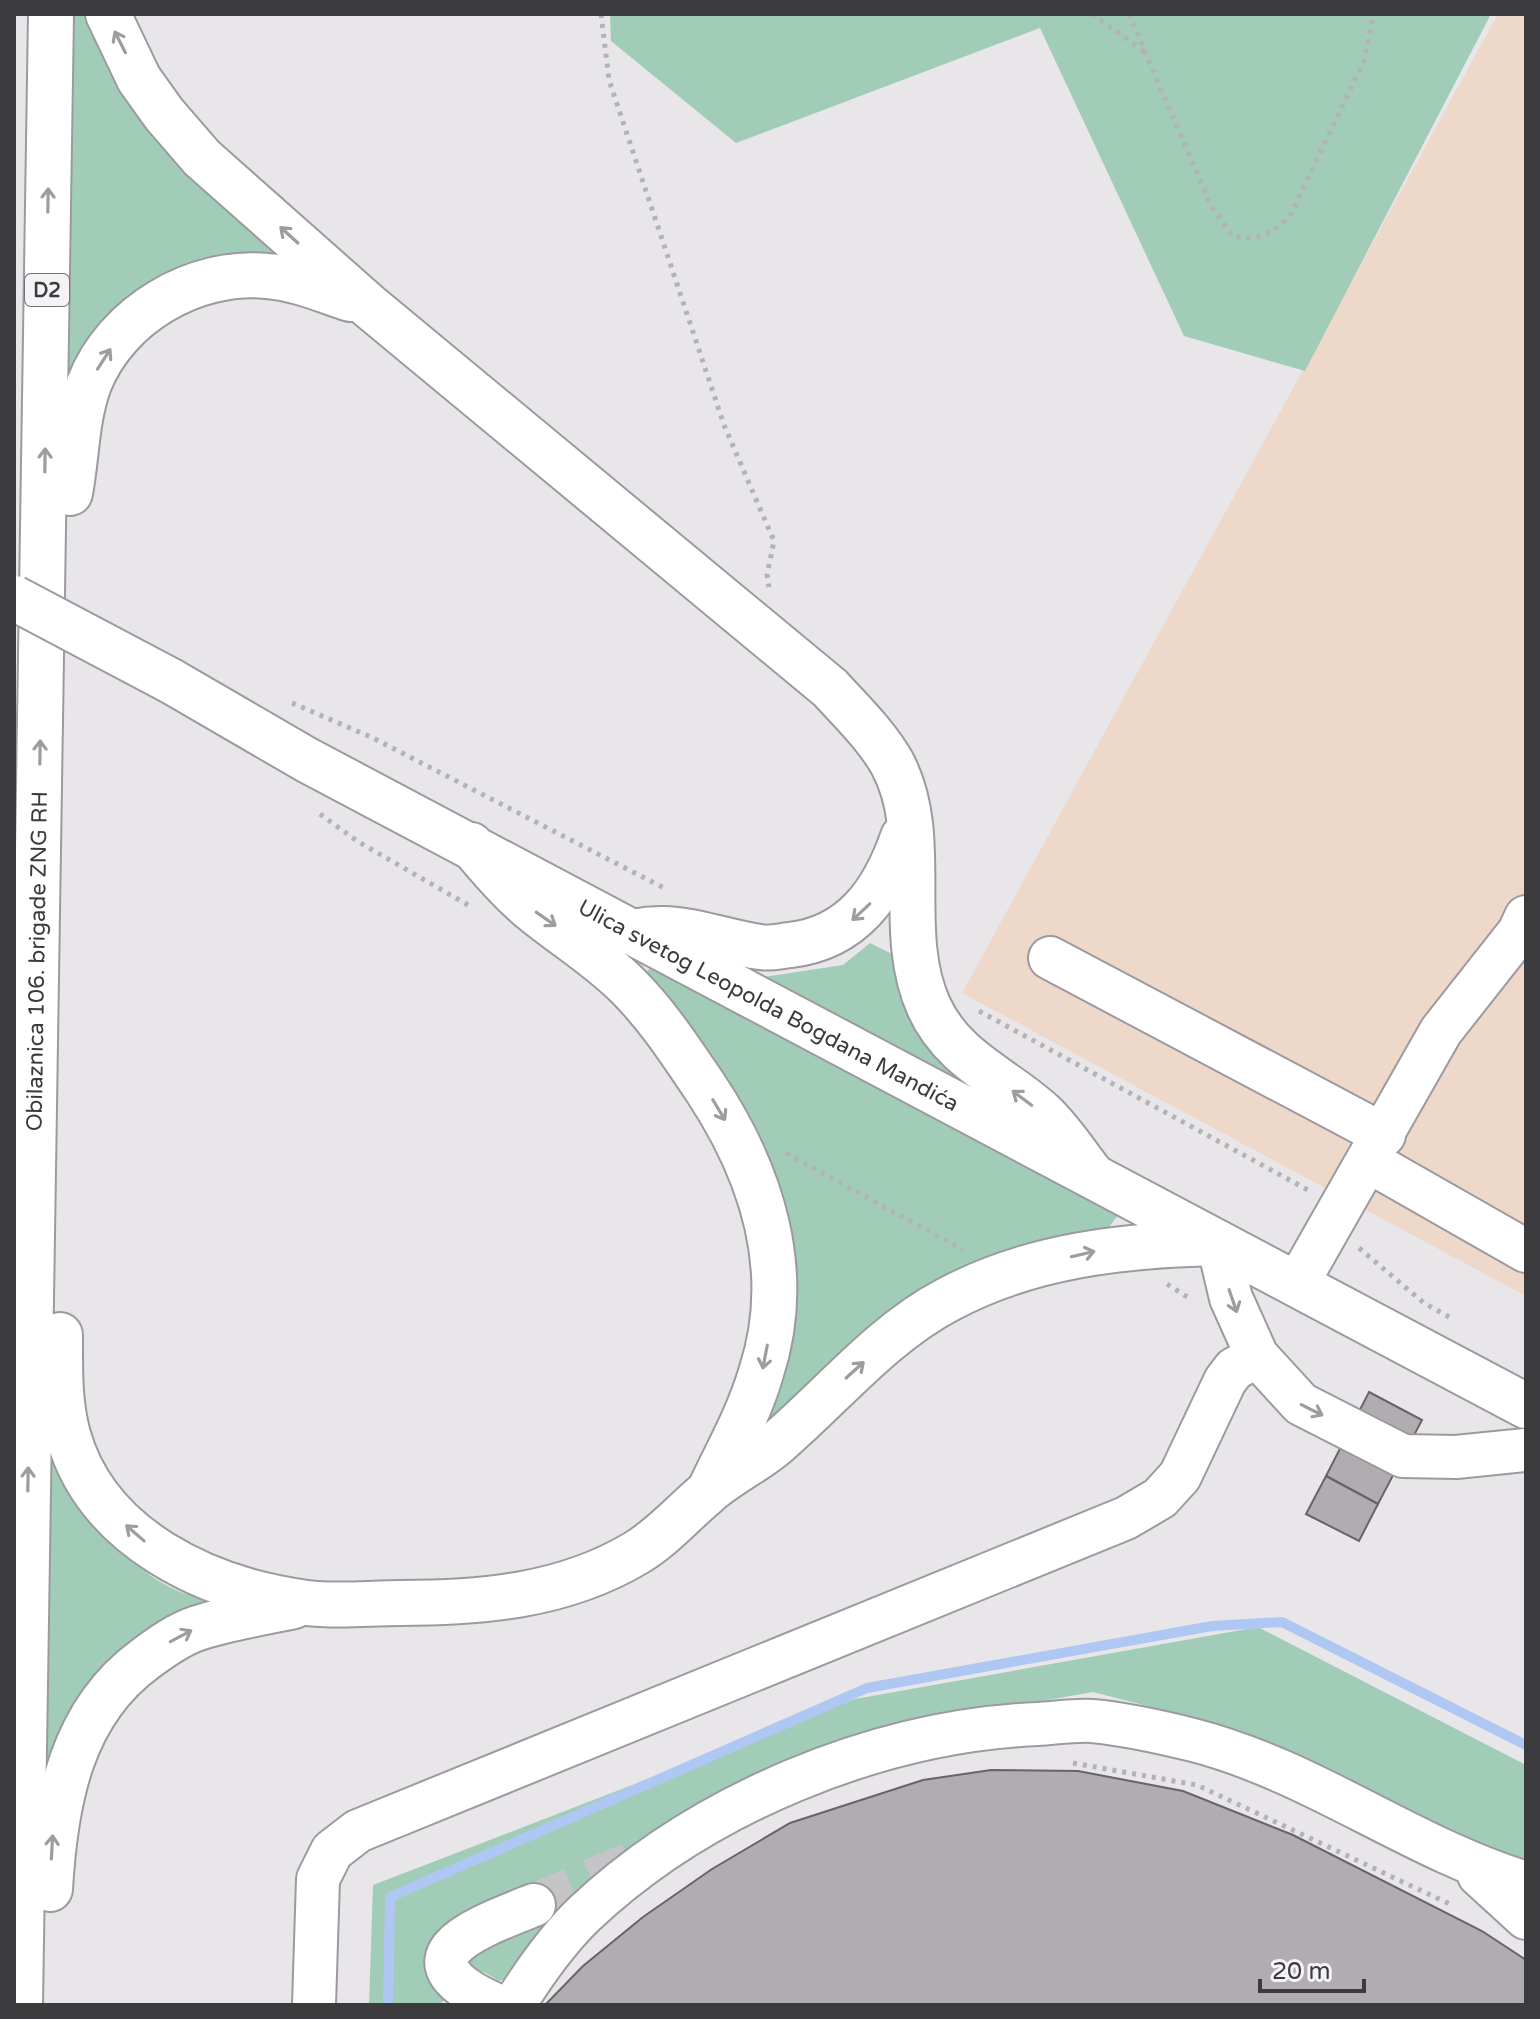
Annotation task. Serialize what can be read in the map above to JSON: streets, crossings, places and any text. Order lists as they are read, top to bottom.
{
  "streets": {
    "main road": ["D2", "Obilaznica 106. brigade ZNG RH", "Ulica svetog Leopolda Bogdana Mandića"]
  },
  "one_way": ["Obilaznica 106. brigade ZNG RH"],
  "scale_bar": "20 m"
}
